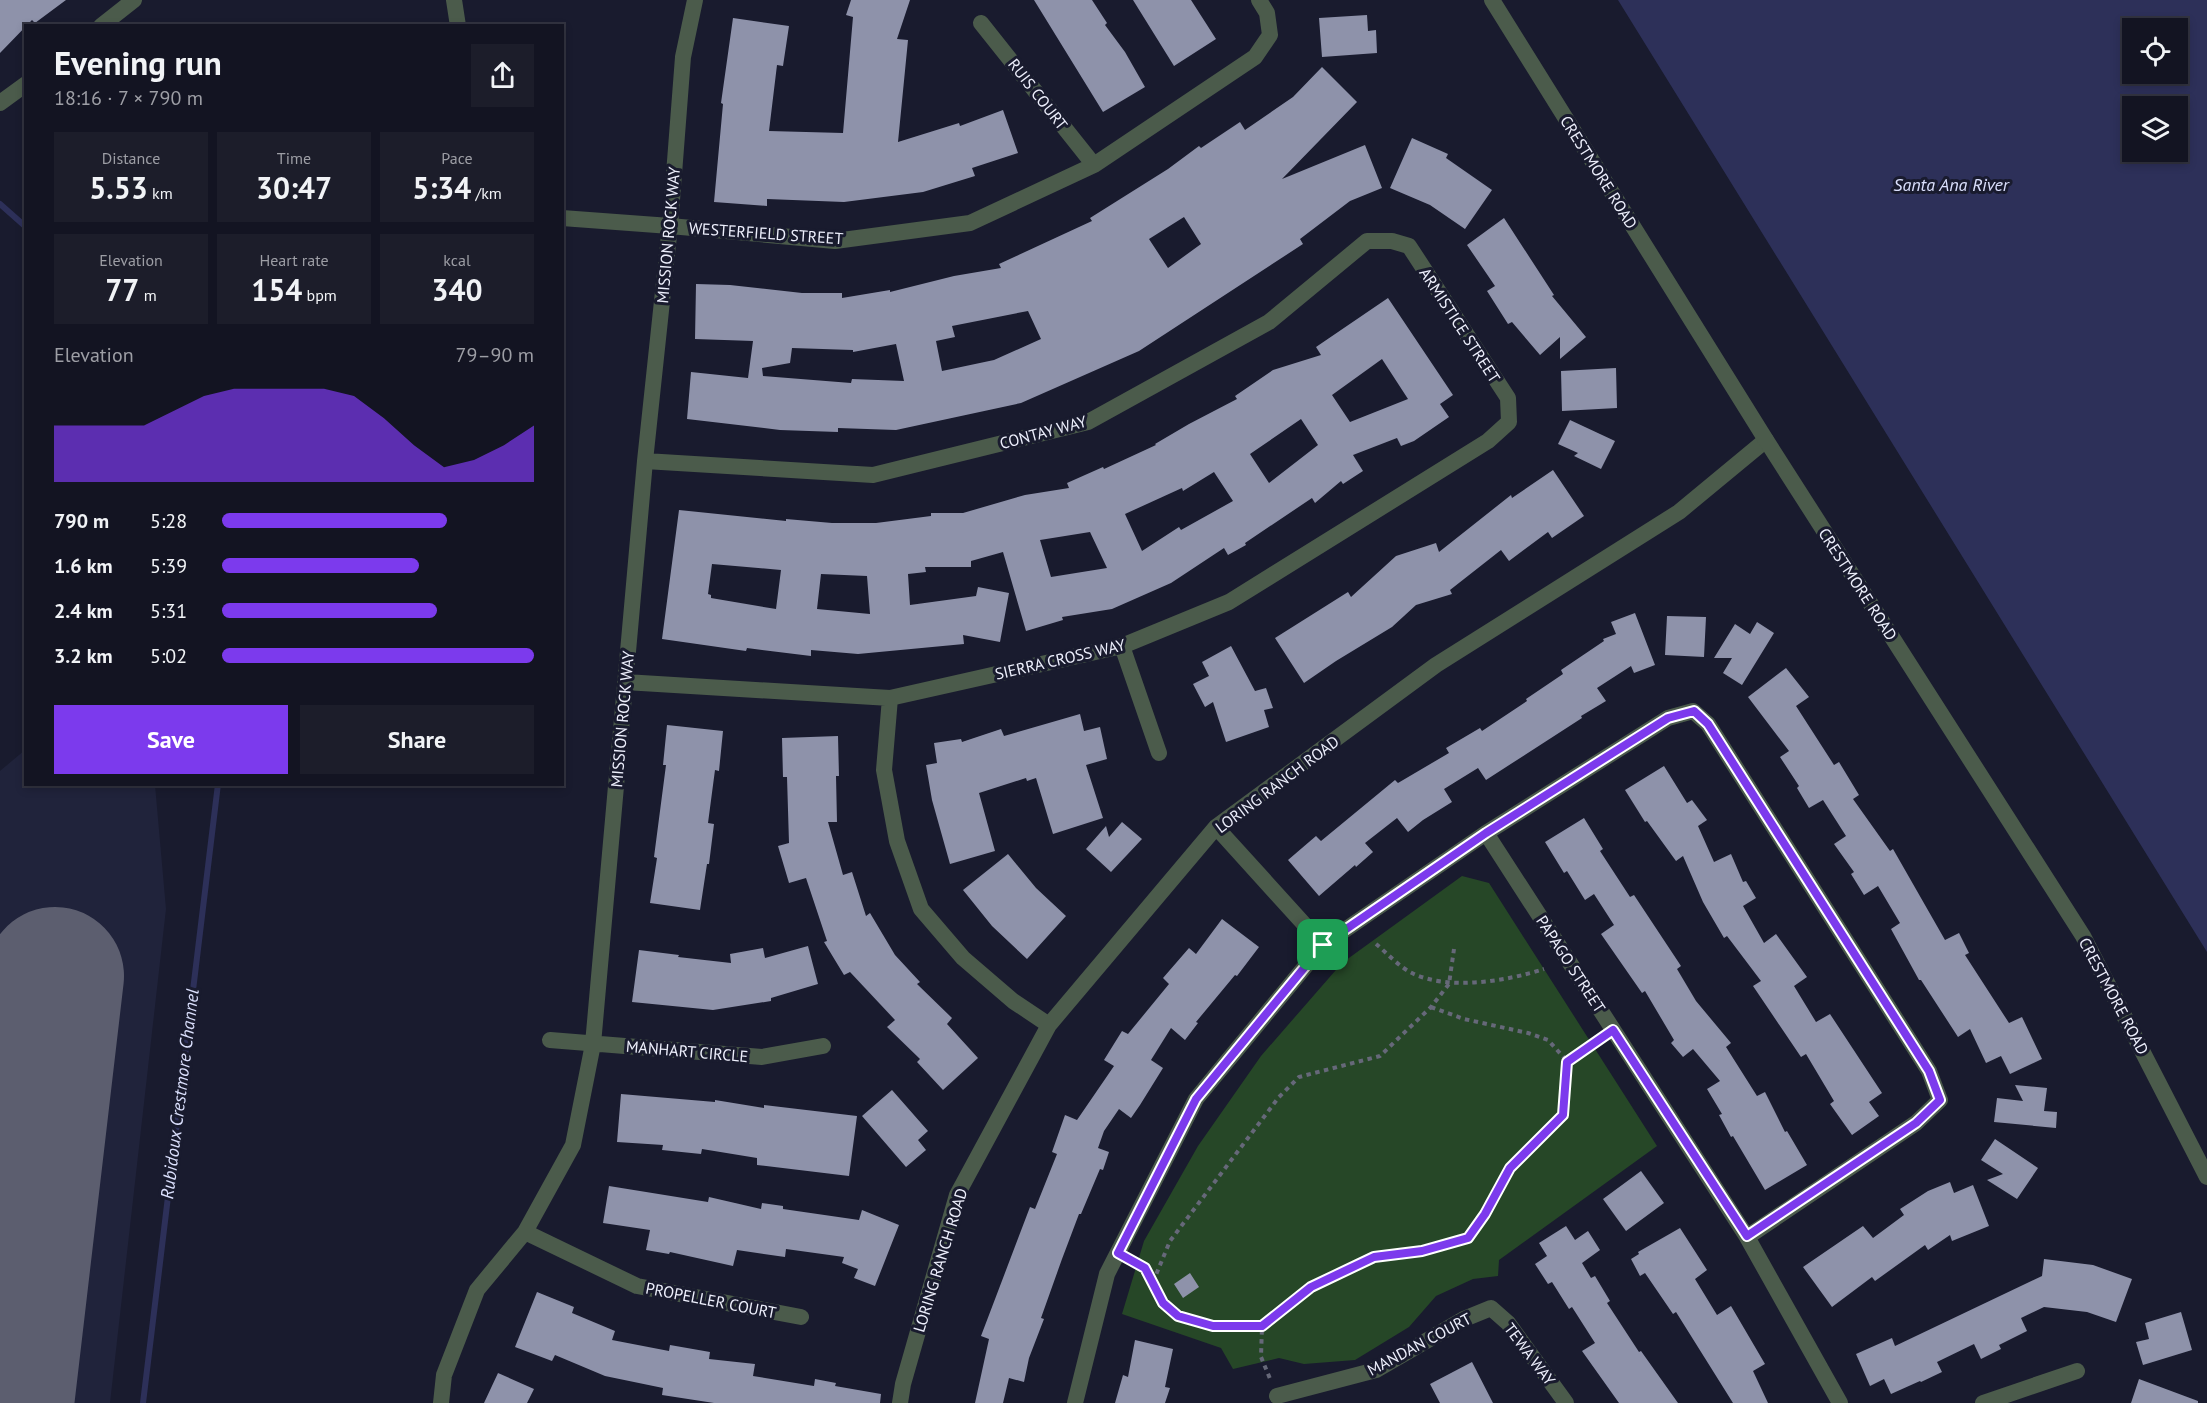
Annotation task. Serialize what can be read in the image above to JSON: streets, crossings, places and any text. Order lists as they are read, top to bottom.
{
  "streets": {
    "street": [
      "RUIS COURT",
      "CRESTMORE ROAD",
      "WESTERFIELD STREET",
      "MISSION ROCK WAY",
      "ARMISTICE STREET",
      "CONTAY WAY",
      "SIERRA CROSS WAY",
      "LORING RANCH ROAD",
      "PAPAGO STREET",
      "MANHART CIRCLE",
      "PROPELLER COURT",
      "MANDAN COURT",
      "TEWA WAY"
    ]
  },
  "crossings": [
    ["RUIS COURT", "WESTERFIELD STREET"],
    ["CRESTMORE ROAD", "LORING RANCH ROAD"],
    ["WESTERFIELD STREET", "MISSION ROCK WAY"],
    ["MISSION ROCK WAY", "CONTAY WAY"],
    ["MISSION ROCK WAY", "SIERRA CROSS WAY"],
    ["MISSION ROCK WAY", "MANHART CIRCLE"],
    ["MISSION ROCK WAY", "PROPELLER COURT"],
    ["ARMISTICE STREET", "CONTAY WAY"],
    ["ARMISTICE STREET", "SIERRA CROSS WAY"],
    ["MANDAN COURT", "TEWA WAY"]
  ],
  "water": ["Santa Ana River", "Rubidoux Crestmore Channel"],
  "page": {
    "heading": ["Evening run", "18:16 · 7 × 790 m"],
    "stats": [
      ["Distance", "5.53 km"],
      ["Time", "30:47"],
      ["Pace", "5:34 /km"],
      ["Elevation", "77 m"],
      ["Heart rate", "154 bpm"],
      ["kcal", "340"]
    ],
    "chart": ["Elevation", "79–90 m"],
    "list": [
      {
        "name": "790 m",
        "note": "5:28"
      },
      {
        "name": "1.6 km",
        "note": "5:39"
      },
      {
        "name": "2.4 km",
        "note": "5:31"
      },
      {
        "name": "3.2 km",
        "note": "5:02"
      }
    ],
    "buttons": ["Save", "Share"]
  }
}
